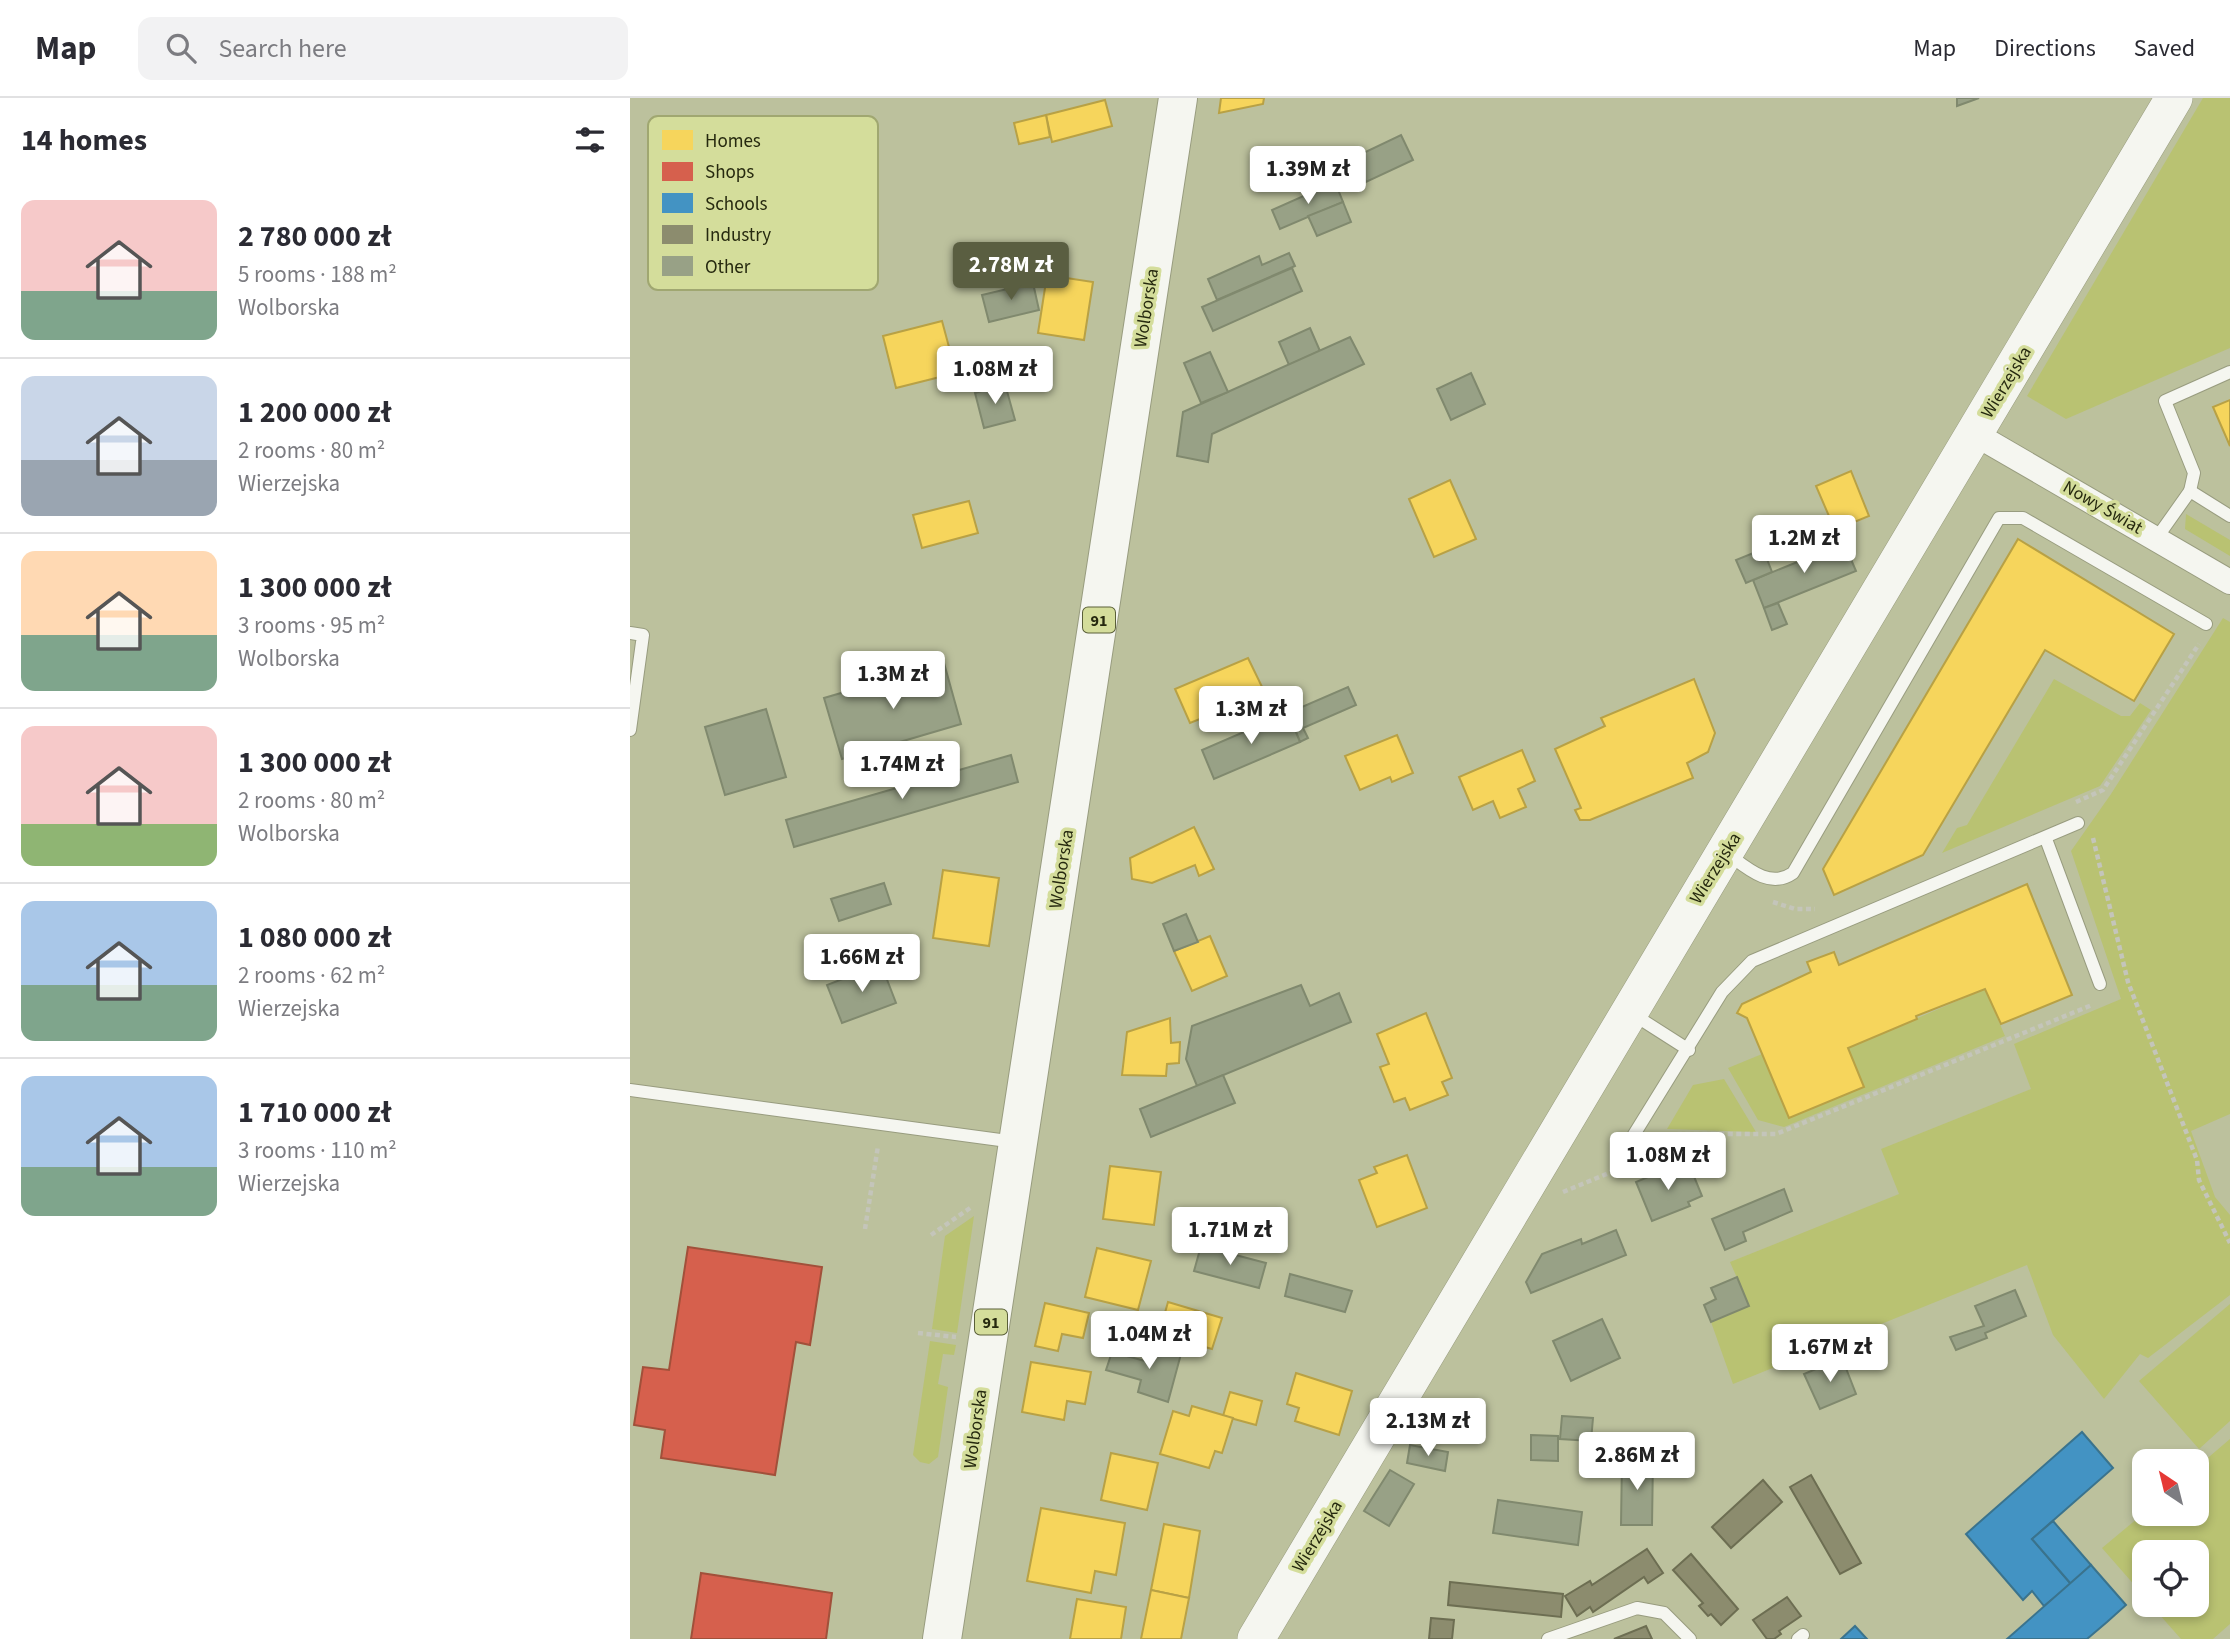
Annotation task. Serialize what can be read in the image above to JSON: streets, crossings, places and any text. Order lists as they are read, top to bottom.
{
  "streets": {
    "main road": ["Wolborska", "91"],
    "street": ["Wierzejska", "Nowy Świat"]
  },
  "crossings": [
    ["Wierzejska", "Nowy Świat"]
  ],
  "legend": [
    "Homes",
    "Shops",
    "Schools",
    "Industry",
    "Other"
  ],
  "north": "top left",
  "page": {
    "header": "Map",
    "search": "Search here",
    "nav": ["Map", "Directions", "Saved"],
    "heading": "14 homes",
    "price": [
      "1.39M zł",
      "2.78M zł",
      "1.08M zł",
      "1.2M zł",
      "1.3M zł",
      "1.3M zł",
      "1.74M zł",
      "1.66M zł",
      "1.08M zł",
      "1.71M zł",
      "1.04M zł",
      "1.67M zł",
      "2.13M zł",
      "2.86M zł"
    ],
    "list": [
      {
        "name": "2 780 000 zł",
        "note": "5 rooms · 188 m² · Wolborska"
      },
      {
        "name": "1 200 000 zł",
        "note": "2 rooms · 80 m² · Wierzejska"
      },
      {
        "name": "1 300 000 zł",
        "note": "3 rooms · 95 m² · Wolborska"
      },
      {
        "name": "1 300 000 zł",
        "note": "2 rooms · 80 m² · Wolborska"
      },
      {
        "name": "1 080 000 zł",
        "note": "2 rooms · 62 m² · Wierzejska"
      },
      {
        "name": "1 710 000 zł",
        "note": "3 rooms · 110 m² · Wierzejska"
      }
    ]
  }
}
